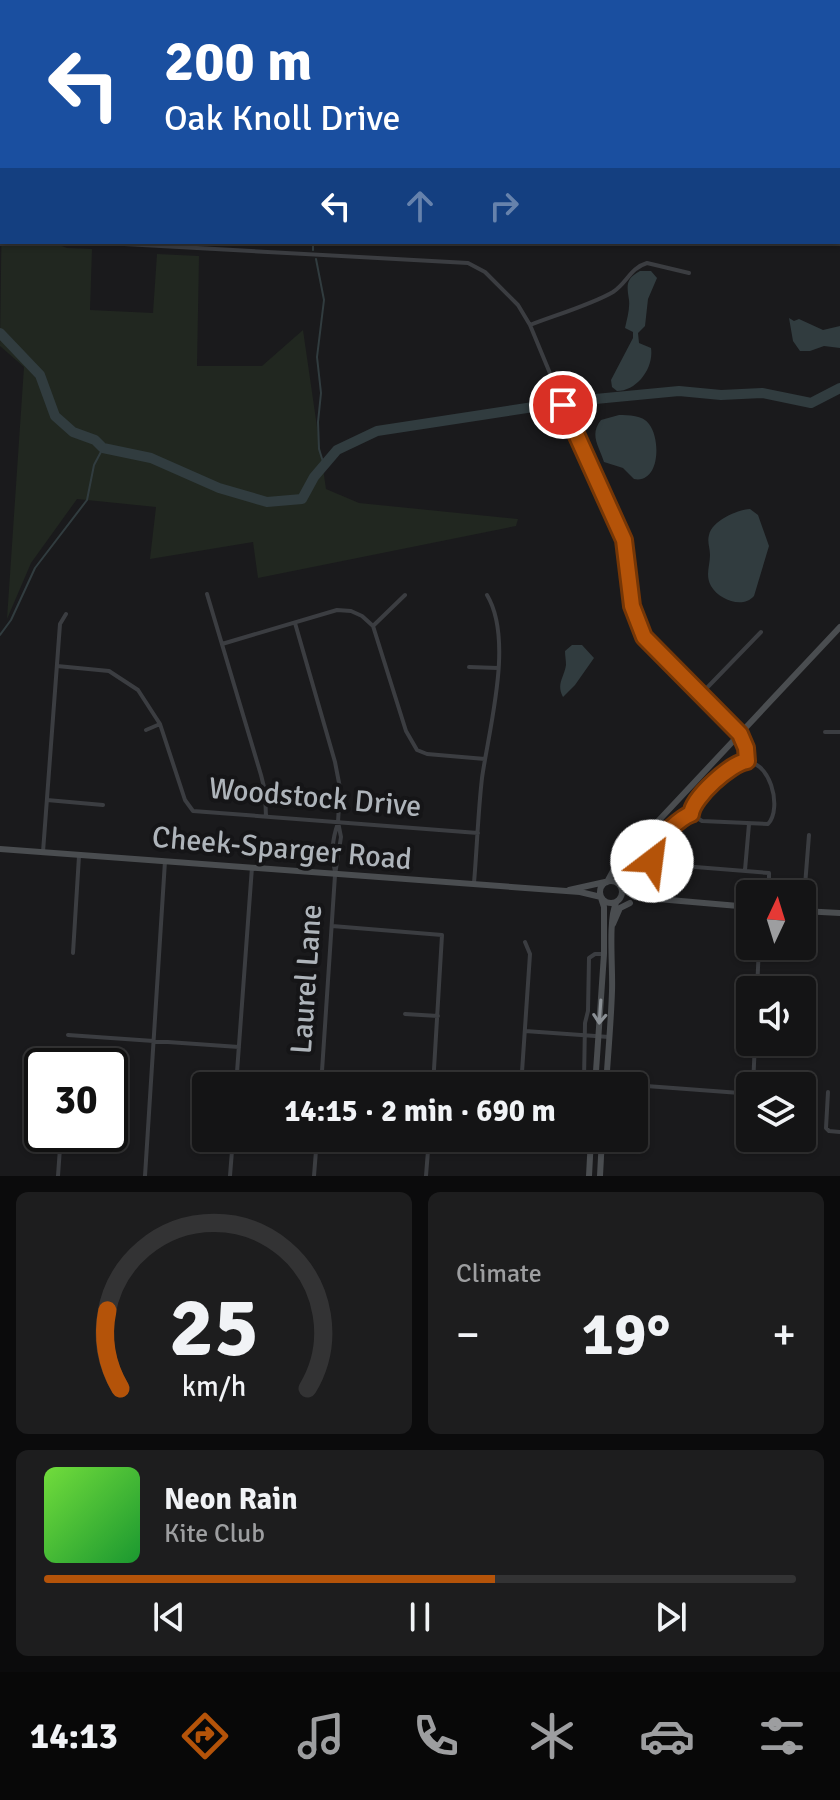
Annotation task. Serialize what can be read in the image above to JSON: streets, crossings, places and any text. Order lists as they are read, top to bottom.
{
  "streets": {
    "main road": ["Cheek-Sparger Road"],
    "street": ["Woodstock Drive", "Laurel Lane"]
  },
  "crossings": [
    ["Woodstock Drive", "Laurel Lane"],
    ["Cheek-Sparger Road", "Laurel Lane"]
  ],
  "north": "top",
  "page": {
    "turn": ["200 m", "Oak Knoll Drive"],
    "limit": "30",
    "trip": "14:15 · 2 min · 690 m",
    "tile": "Climate",
    "heat": ["−", "19°", "+"],
    "song": ["Neon Rain", "Kite Club"],
    "tabs": "14:13",
    "gauge": ["25", "km/h"]
  }
}
